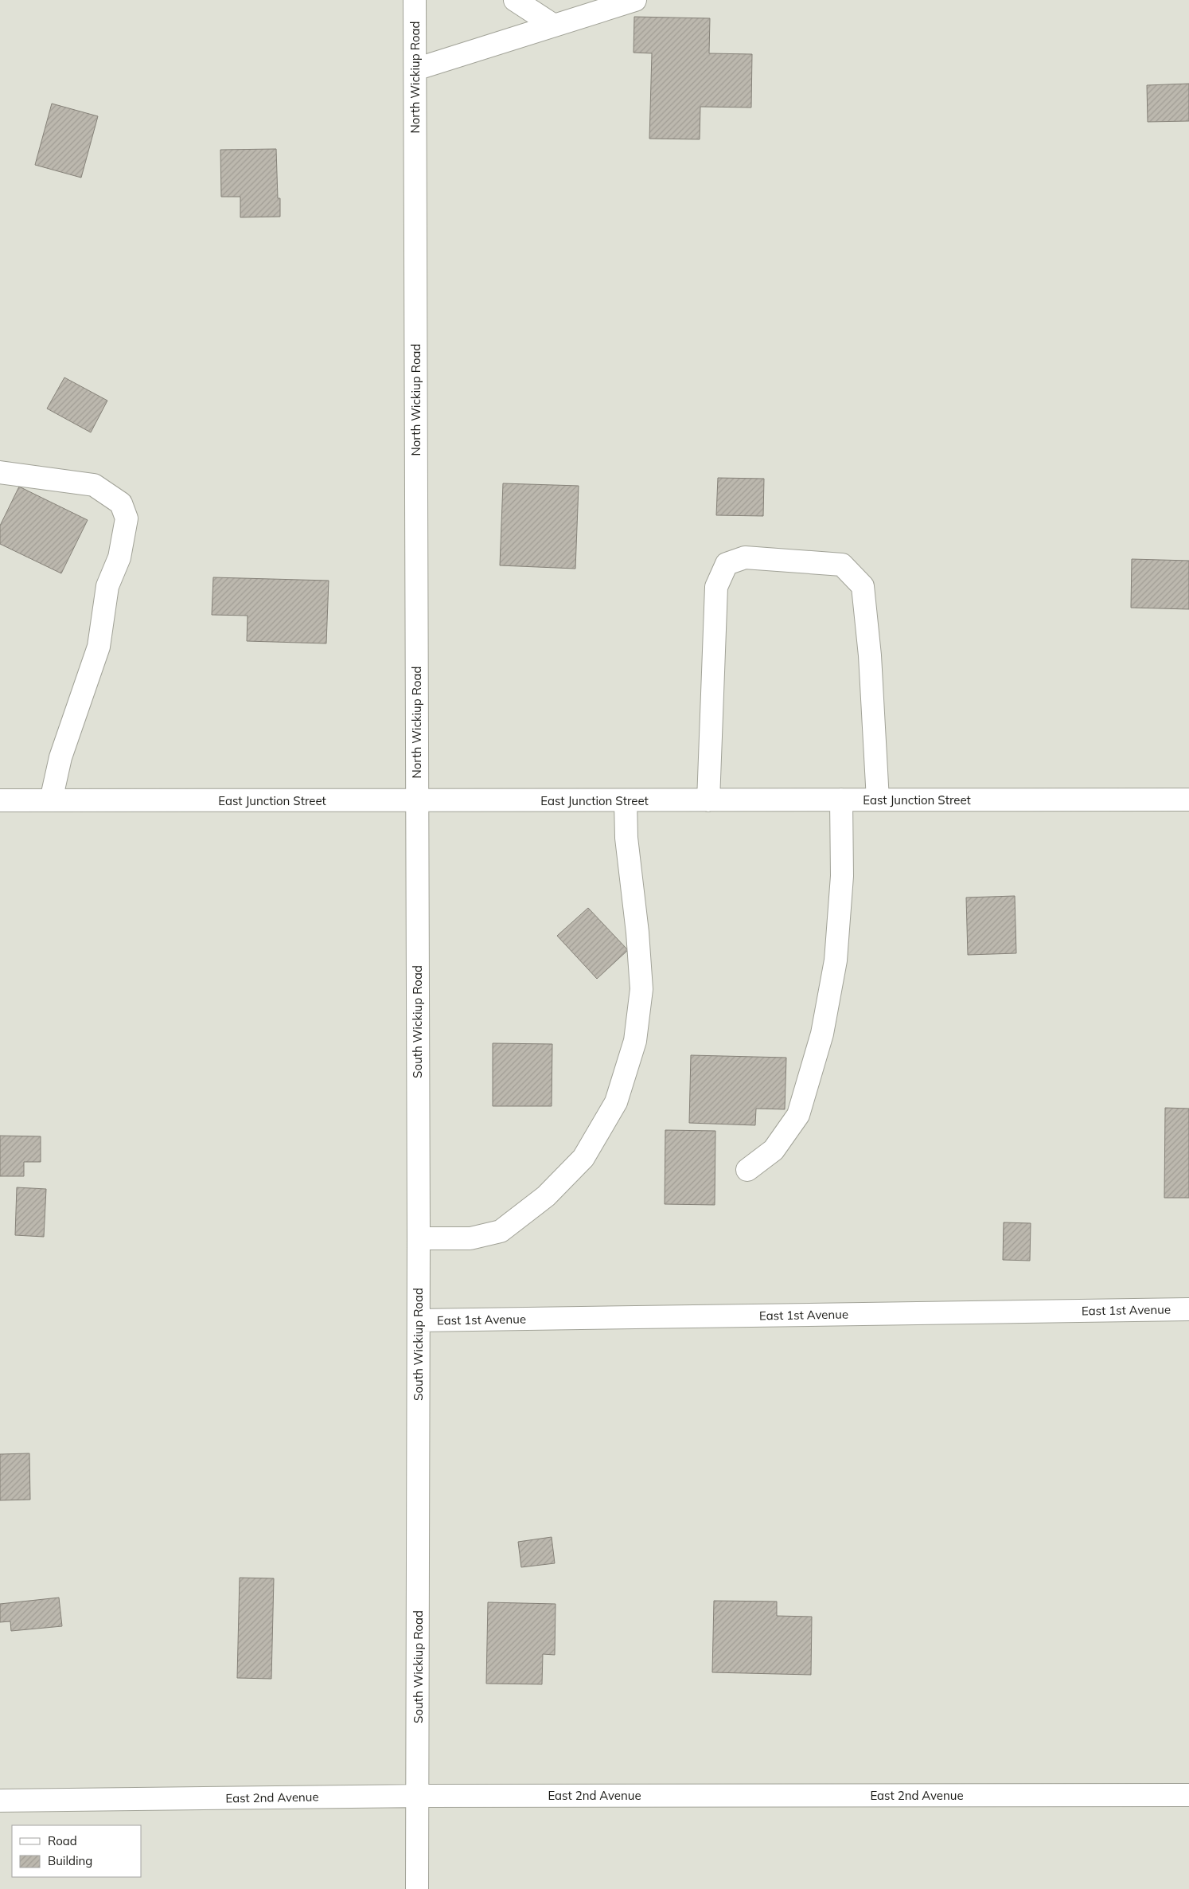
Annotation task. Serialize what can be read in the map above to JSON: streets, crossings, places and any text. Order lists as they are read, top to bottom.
{
  "streets": {
    "street": [
      "North Wickiup Road",
      "East Junction Street",
      "South Wickiup Road",
      "East 1st Avenue",
      "East 2nd Avenue"
    ]
  },
  "crossings": [
    ["North Wickiup Road", "East Junction Street"],
    ["North Wickiup Road", "South Wickiup Road"],
    ["East Junction Street", "South Wickiup Road"],
    ["South Wickiup Road", "East 1st Avenue"],
    ["South Wickiup Road", "East 2nd Avenue"]
  ],
  "legend": ["Road", "Building"]
}
